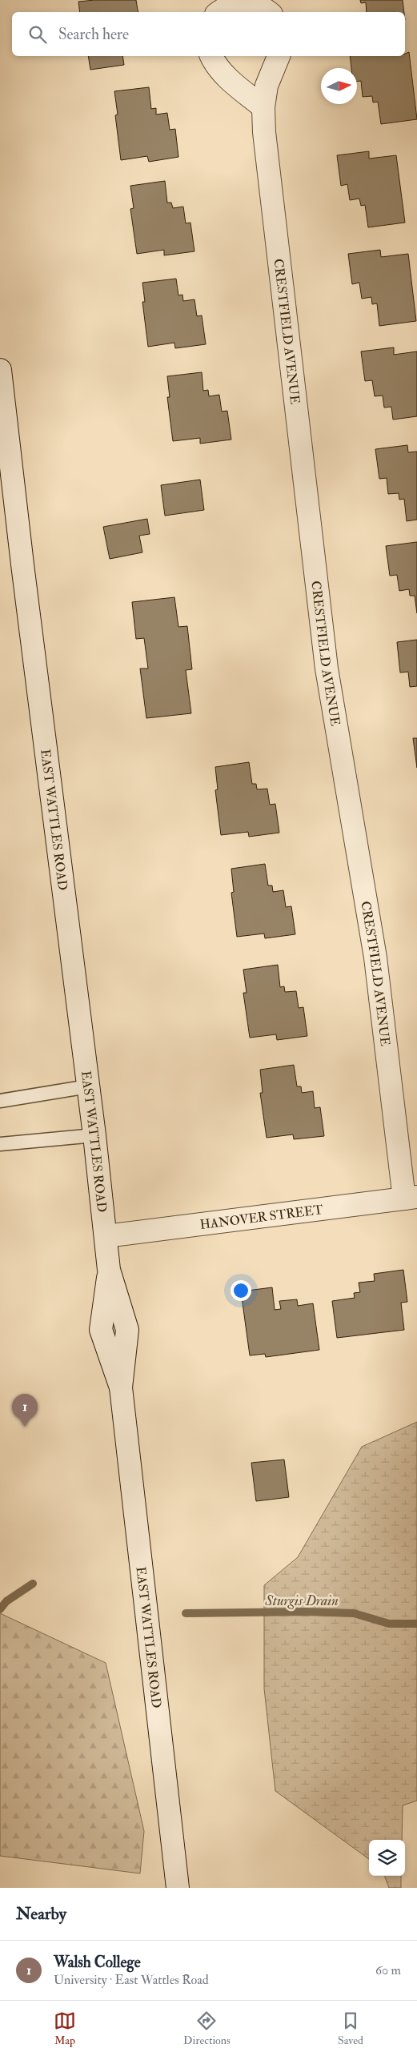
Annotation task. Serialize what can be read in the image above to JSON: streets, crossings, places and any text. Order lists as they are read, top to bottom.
{
  "streets": {
    "street": ["CRESTFIELD AVENUE", "EAST WATTLES ROAD", "HANOVER STREET"]
  },
  "crossings": [
    ["CRESTFIELD AVENUE", "HANOVER STREET"],
    ["EAST WATTLES ROAD", "HANOVER STREET"]
  ],
  "water": ["Sturgis Drain"],
  "north": "right",
  "page": {
    "search": "Search here",
    "pins": "1",
    "heading": "Nearby",
    "list": [
      {
        "mark": "1",
        "name": "Walsh College",
        "note": "University · East Wattles Road",
        "value": "60 m"
      }
    ],
    "nav": ["Map", "Directions", "Saved"]
  }
}
